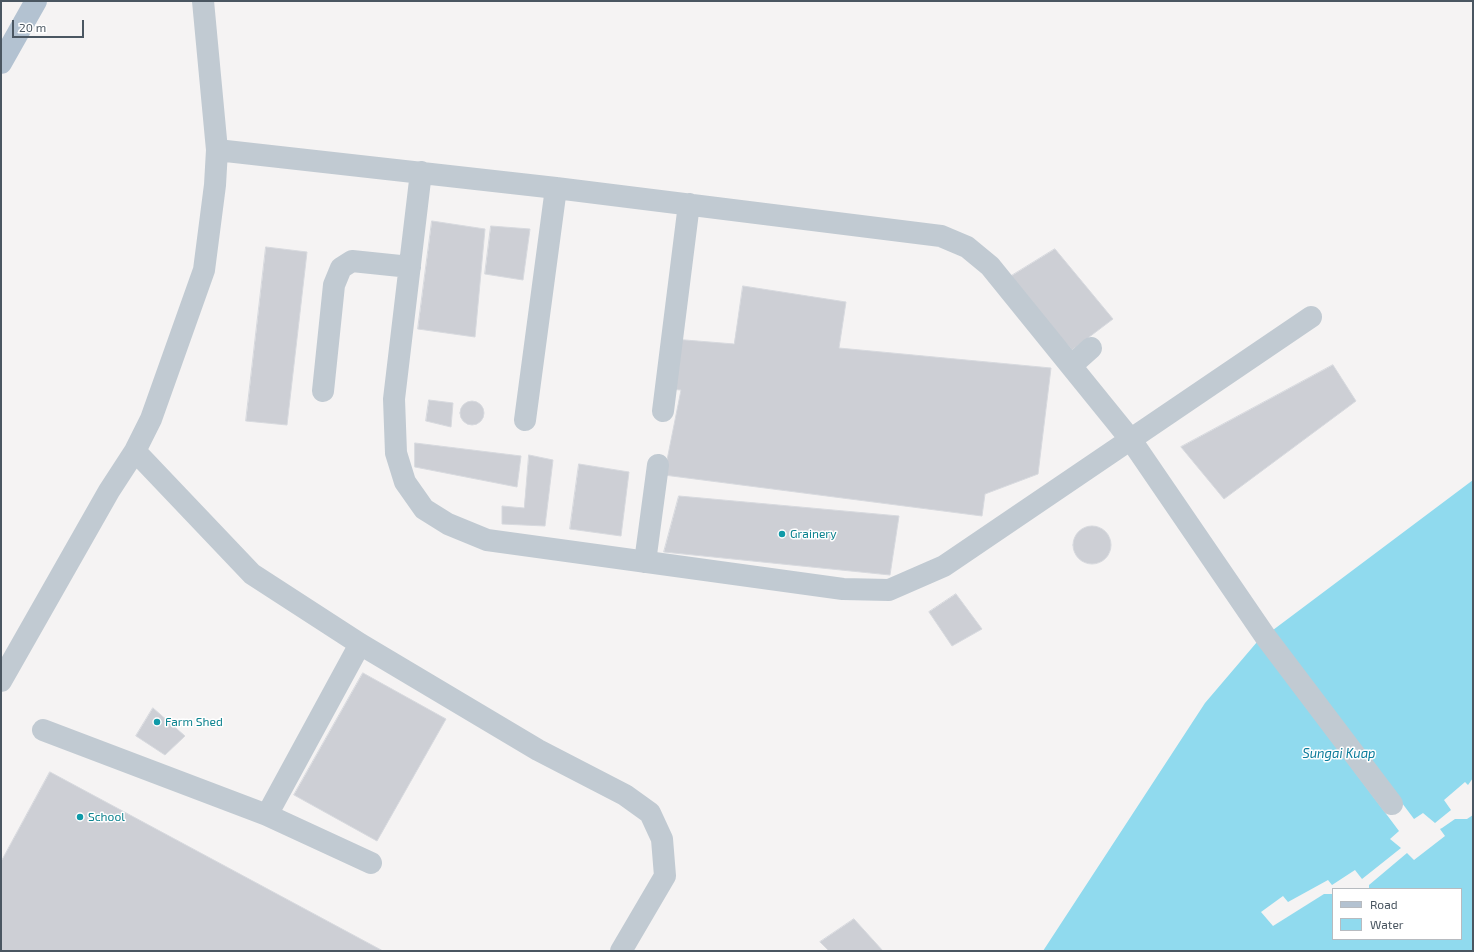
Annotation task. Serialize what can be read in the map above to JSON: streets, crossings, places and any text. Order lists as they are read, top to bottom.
{
  "water": ["Sungai Kuap"],
  "places": ["Grainery", "Farm Shed", "School"],
  "legend": ["Road", "Water"],
  "scale_bar": "20 m"
}
